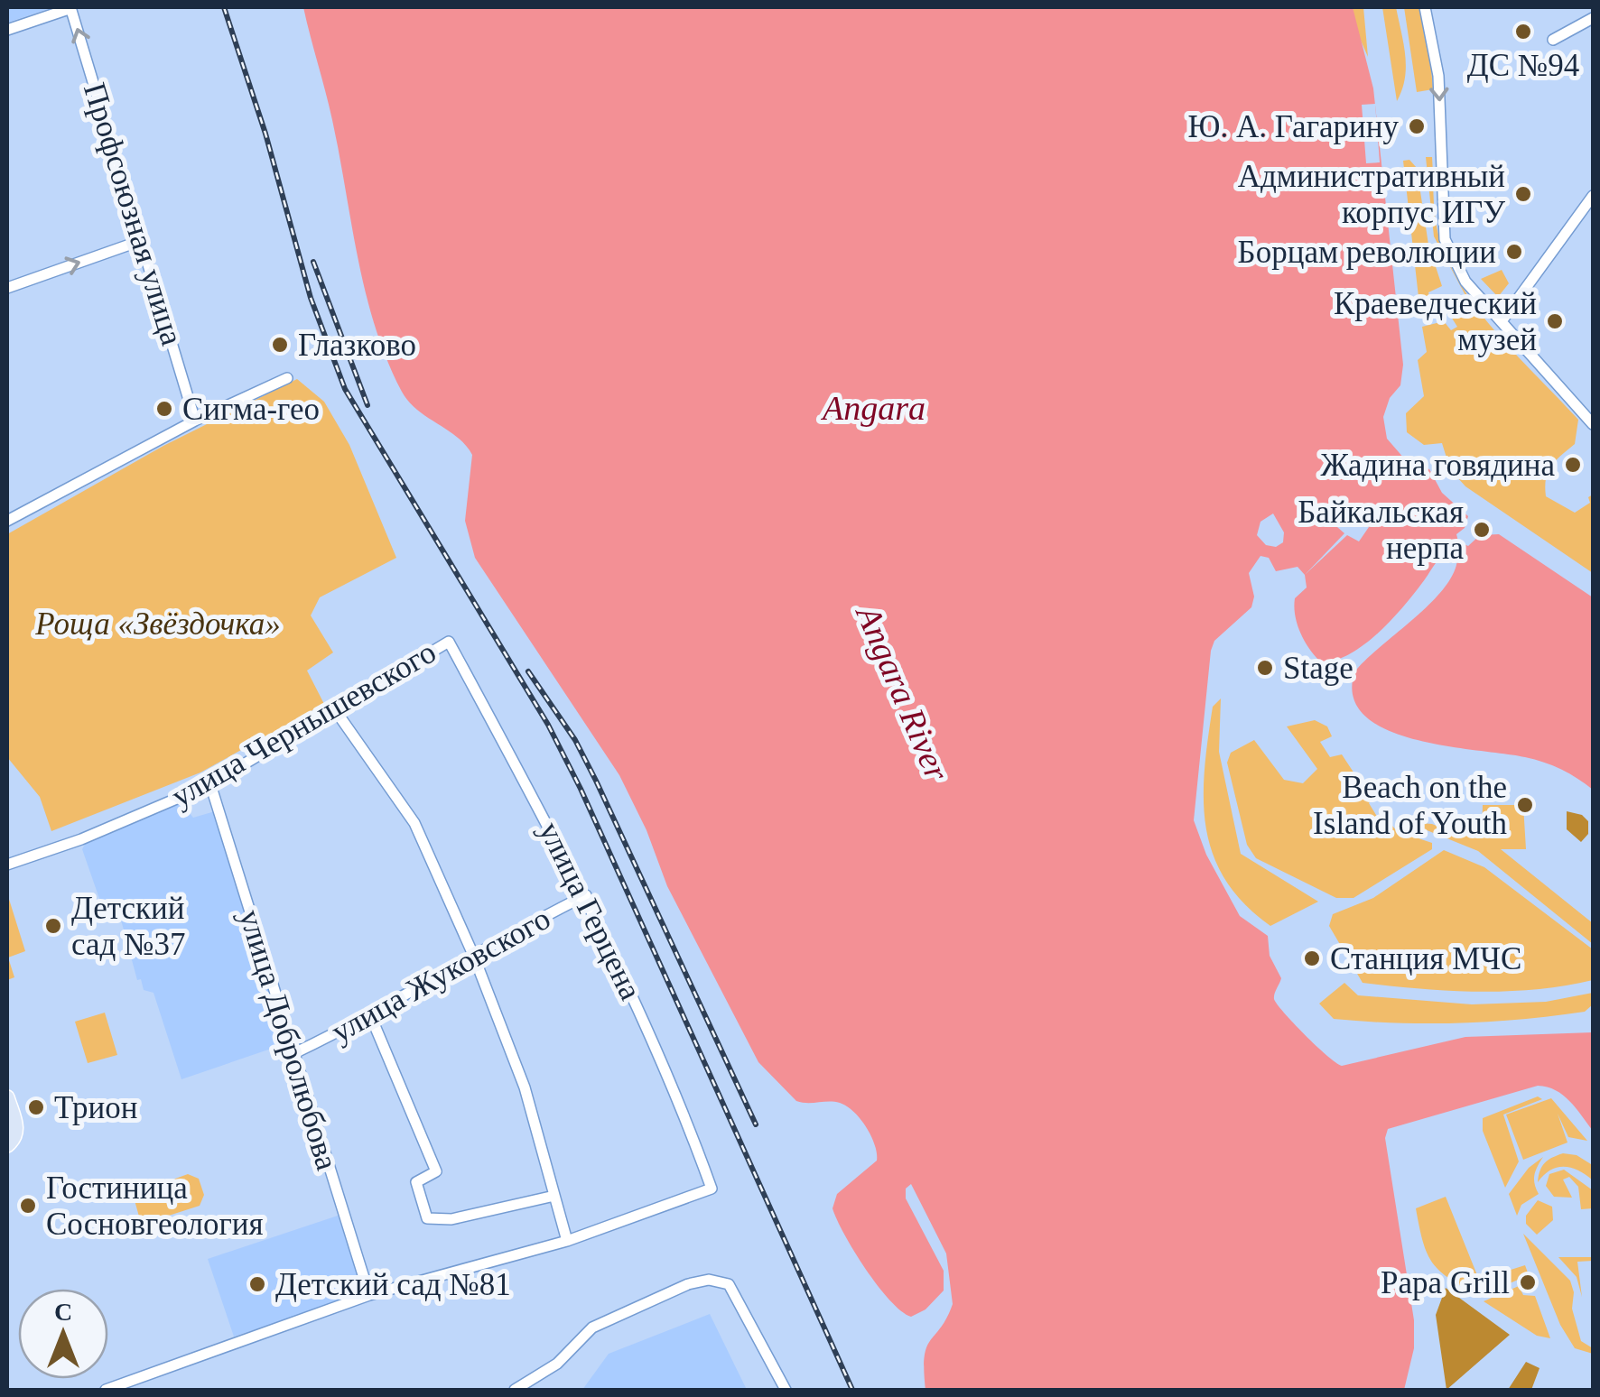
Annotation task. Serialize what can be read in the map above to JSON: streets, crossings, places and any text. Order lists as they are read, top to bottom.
{
  "streets": {
    "street": [
      "Профсоюзная улица",
      "улица Чернышевского",
      "улица Герцена",
      "улица Жуковского",
      "улица Добролюбова"
    ]
  },
  "crossings": [
    ["улица Чернышевского", "улица Герцена"],
    ["улица Чернышевского", "улица Добролюбова"],
    ["улица Герцена", "улица Жуковского"],
    ["улица Жуковского", "улица Добролюбова"]
  ],
  "one_way": ["Профсоюзная улица"],
  "water": ["Angara", "Angara River"],
  "parks": ["Роща «Звёздочка»"],
  "places": [
    "ДС №94",
    "Ю. А. Гагарину",
    "Административный корпус ИГУ",
    "Борцам революции",
    "Краеведческий музей",
    "Глазково",
    "Сигма-гео",
    "Жадина говядина",
    "Байкальская нерпа",
    "Stage",
    "Beach on the Island of Youth",
    "Детский сад №37",
    "Станция МЧС",
    "Трион",
    "Гостиница Сосновгеология",
    "Papa Grill",
    "Детский сад №81"
  ],
  "north": "top"
}
